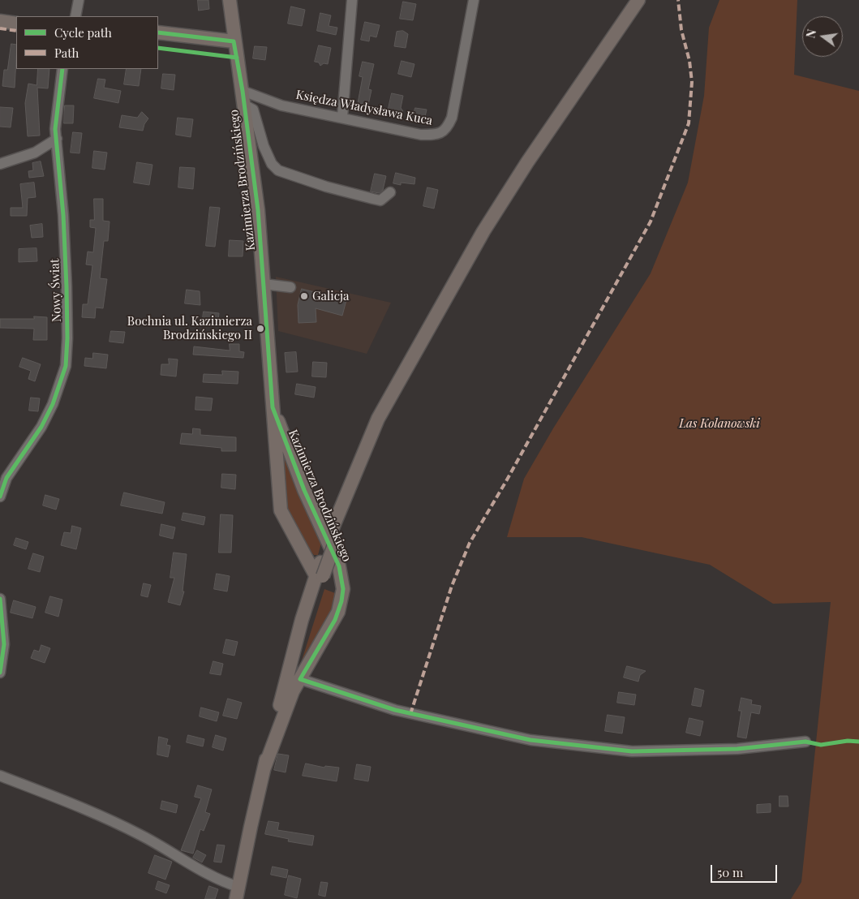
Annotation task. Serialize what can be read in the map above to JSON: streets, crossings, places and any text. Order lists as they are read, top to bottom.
{
  "streets": {
    "main road": ["Kazimierza Brodzińskiego"],
    "street": ["Księdza Władysława Kuca", "Nowy Świat"]
  },
  "crossings": [
    ["Księdza Władysława Kuca", "Kazimierza Brodzińskiego"]
  ],
  "parks": ["Las Kolanowski"],
  "places": ["Galicja", "Bochnia ul. Kazimierza Brodzińskiego II"],
  "legend": ["Cycle path", "Path"],
  "scale_bar": "50 m",
  "north": "left"
}
